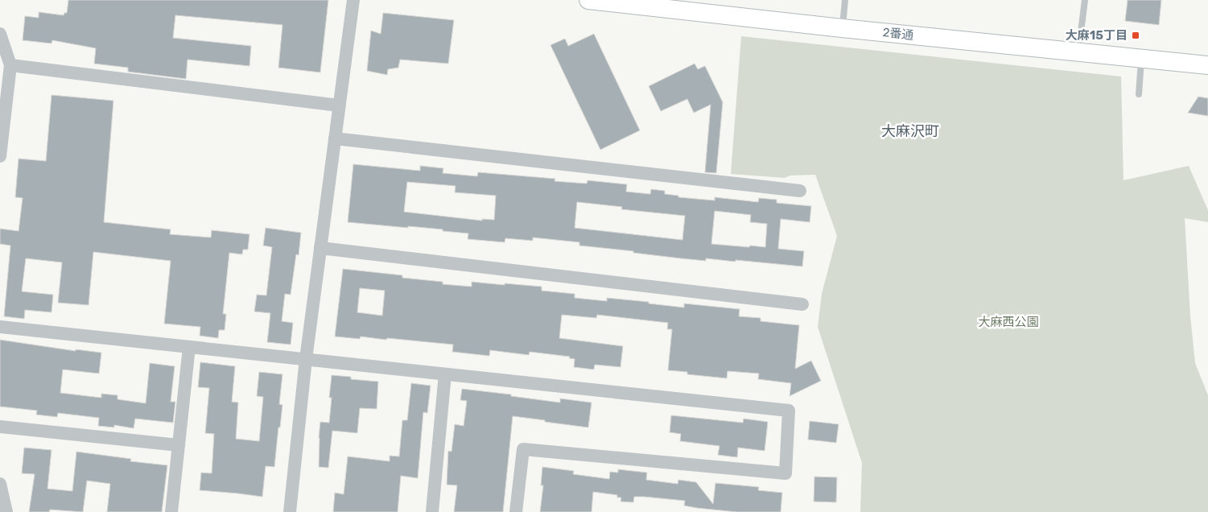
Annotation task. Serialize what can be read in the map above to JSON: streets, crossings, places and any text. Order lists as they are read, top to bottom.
{
  "streets": {
    "street": ["2番通"]
  },
  "districts": ["大麻沢町"],
  "parks": ["大麻西公園"],
  "places": {
    "transit": ["大麻15丁目"]
  }
}
